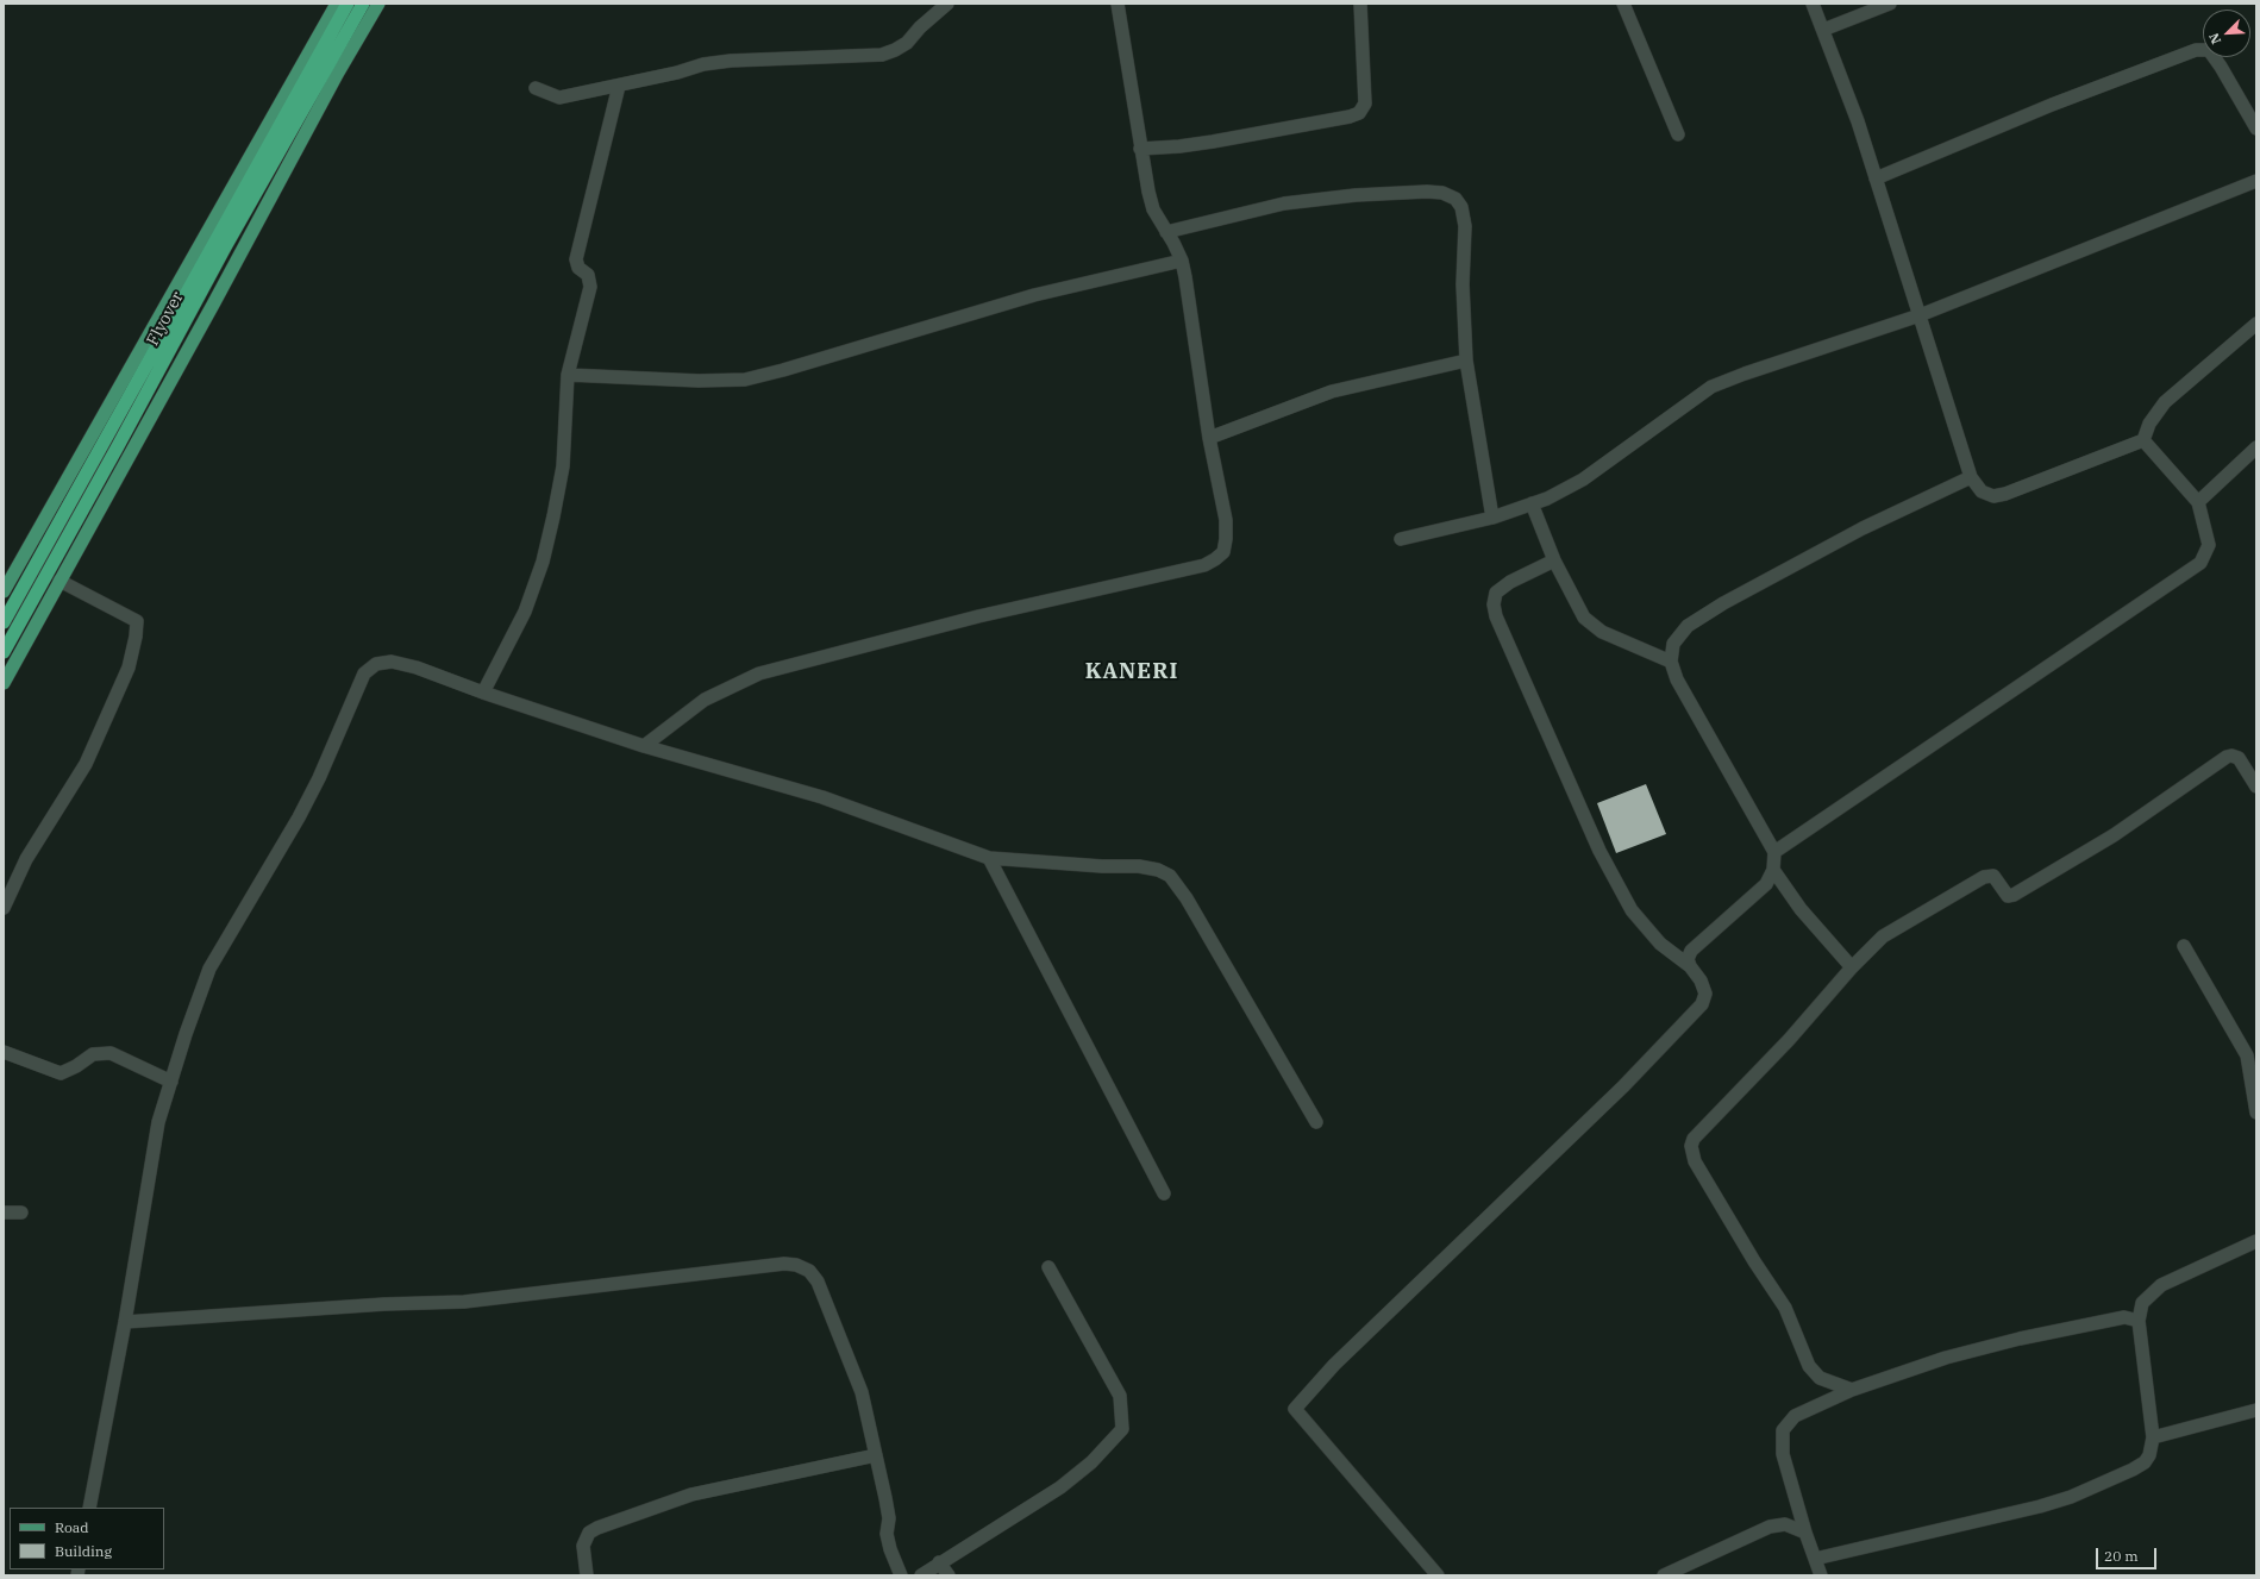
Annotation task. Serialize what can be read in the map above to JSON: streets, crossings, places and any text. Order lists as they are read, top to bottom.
{
  "streets": {
    "highway": ["Flyover"]
  },
  "districts": ["KANERI"],
  "legend": ["Road", "Building"],
  "scale_bar": "20 m",
  "north": "bottom left"
}
